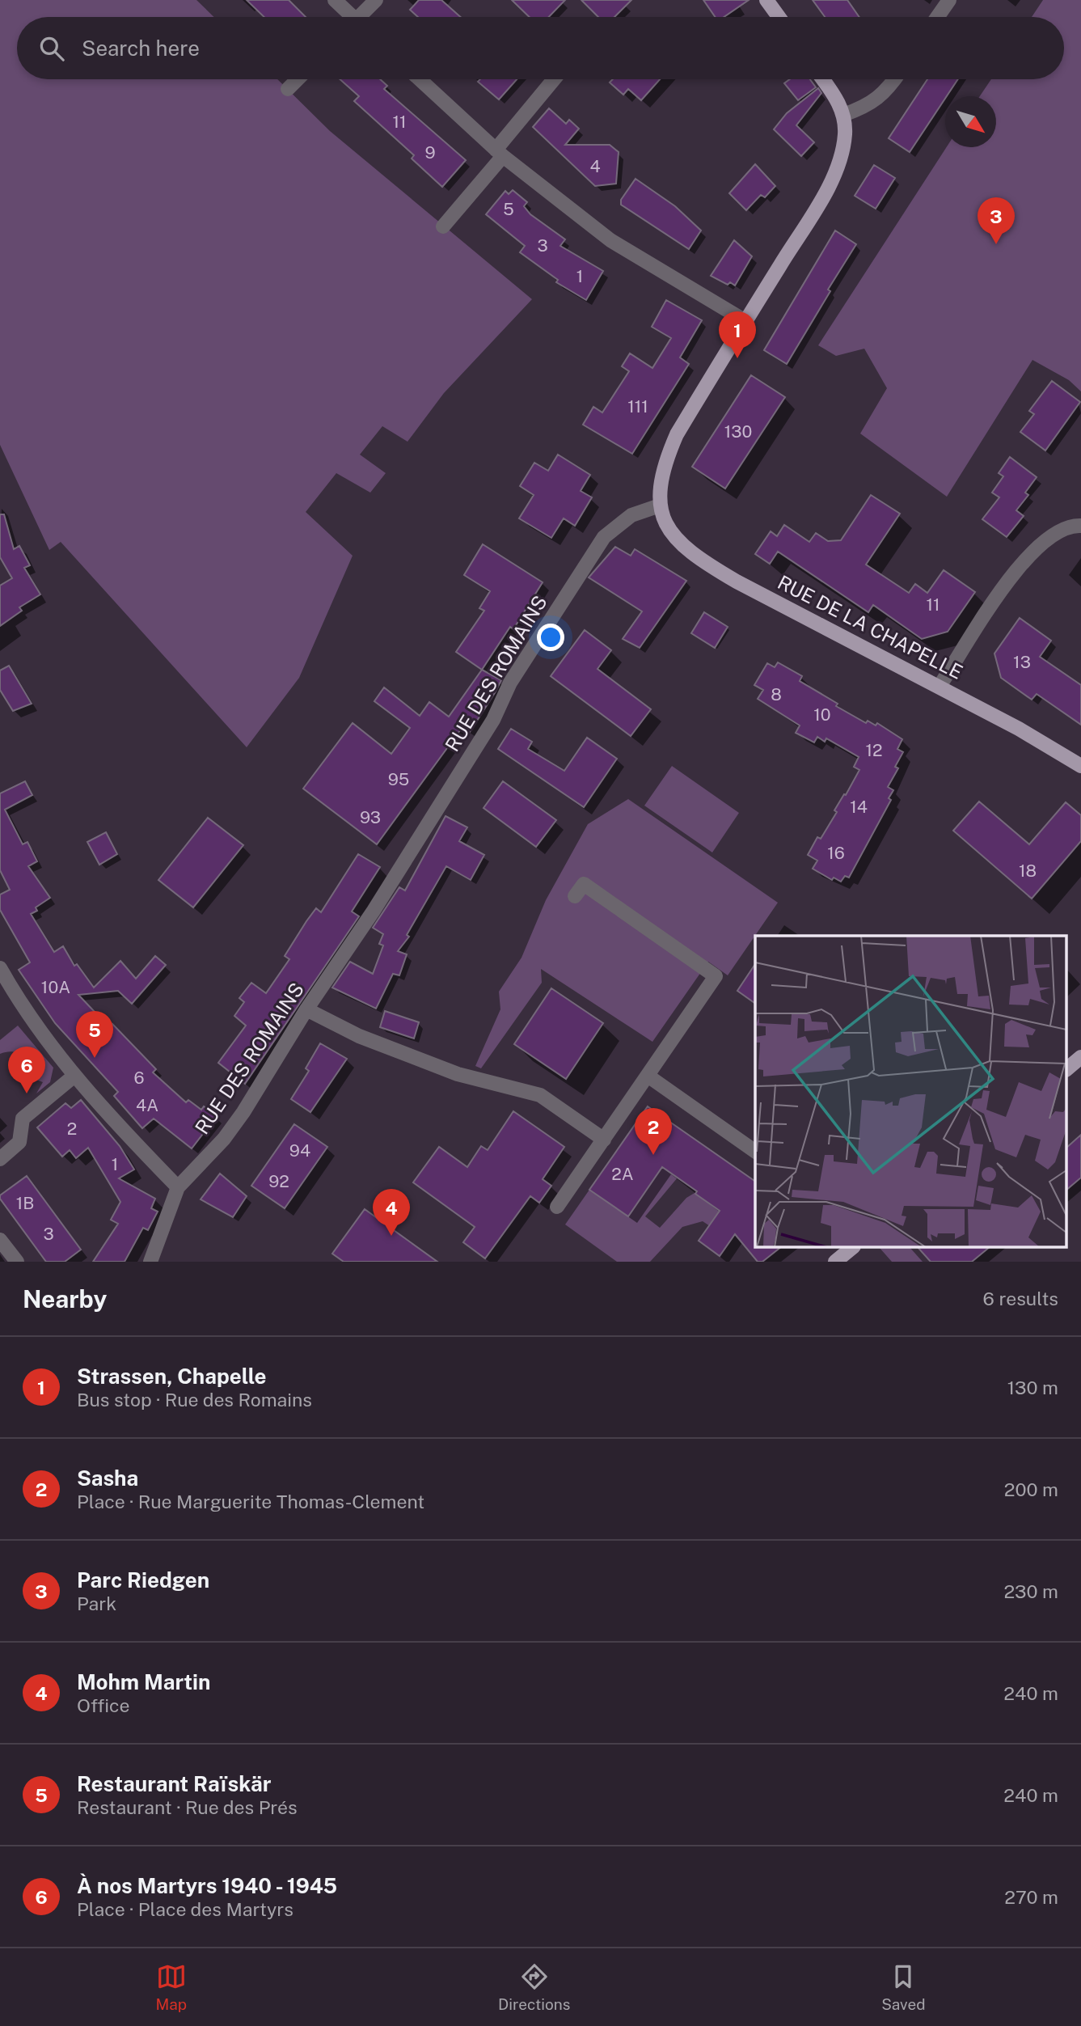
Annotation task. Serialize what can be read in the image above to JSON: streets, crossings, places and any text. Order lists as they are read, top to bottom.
{
  "streets": {
    "main road": ["RUE DE LA CHAPELLE"],
    "street": ["RUE DES ROMAINS"]
  },
  "crossings": [
    ["RUE DE LA CHAPELLE", "RUE DES ROMAINS"]
  ],
  "house_numbers": [
    "11",
    "9",
    "4",
    "5",
    "3",
    "1",
    "111",
    "130",
    "11",
    "13",
    "8",
    "10",
    "12",
    "95",
    "14",
    "93",
    "16",
    "18",
    "10A",
    "6",
    "4A",
    "2",
    "94",
    "1",
    "2A",
    "92",
    "1B",
    "3"
  ],
  "north": "bottom right",
  "page": {
    "search": "Search here",
    "pins": [
      "3",
      "1",
      "5",
      "6",
      "2",
      "4"
    ],
    "heading": ["Nearby", "6 results"],
    "list": [
      {
        "mark": "1",
        "name": "Strassen, Chapelle",
        "note": "Bus stop · Rue des Romains",
        "value": "130 m"
      },
      {
        "mark": "2",
        "name": "Sasha",
        "note": "Place · Rue Marguerite Thomas-Clement",
        "value": "200 m"
      },
      {
        "mark": "3",
        "name": "Parc Riedgen",
        "note": "Park",
        "value": "230 m"
      },
      {
        "mark": "4",
        "name": "Mohm Martin",
        "note": "Office",
        "value": "240 m"
      },
      {
        "mark": "5",
        "name": "Restaurant Raïskär",
        "note": "Restaurant · Rue des Prés",
        "value": "240 m"
      },
      {
        "mark": "6",
        "name": "À nos Martyrs 1940 - 1945",
        "note": "Place · Place des Martyrs",
        "value": "270 m"
      }
    ],
    "nav": ["Map", "Directions", "Saved"]
  }
}
